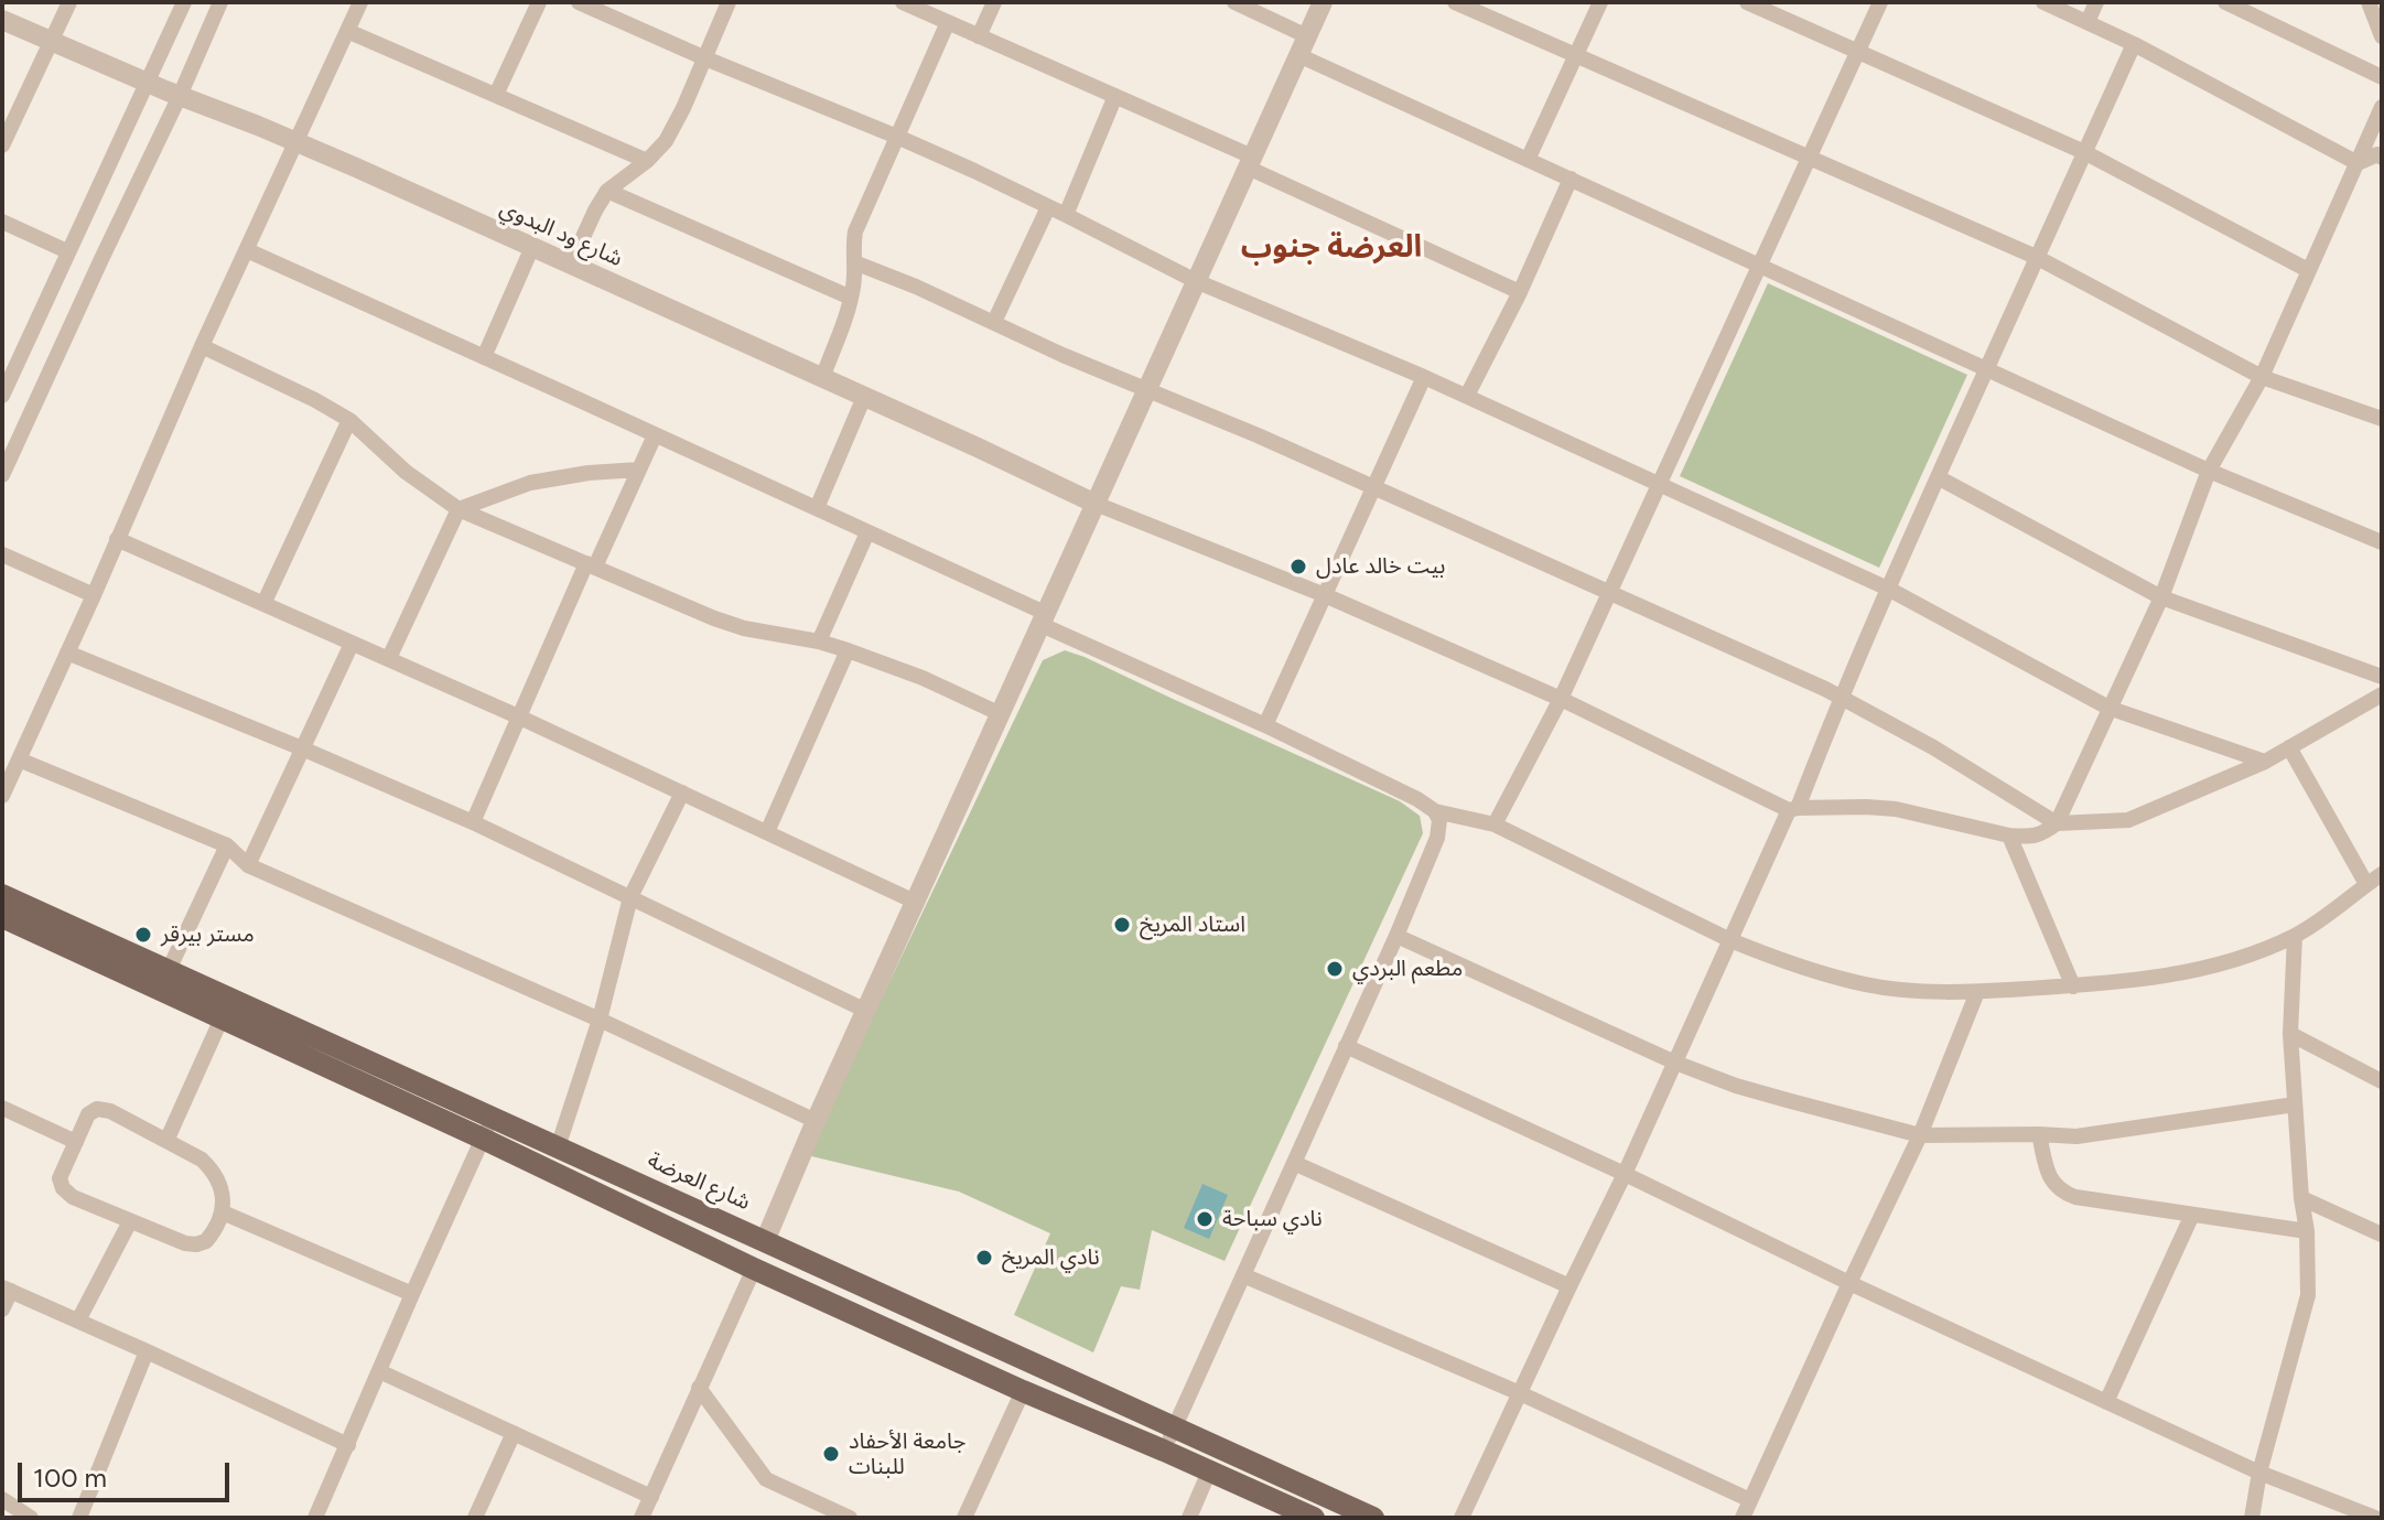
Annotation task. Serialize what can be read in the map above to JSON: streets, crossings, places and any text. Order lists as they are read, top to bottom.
{
  "streets": {
    "main road": ["شارع العرضة"],
    "street": ["شارع ود البدوي"]
  },
  "districts": ["العرضة جنوب"],
  "places": [
    "بيت خالد عادل",
    "استاد المريخ",
    "مستر بيرقر",
    "مطعم البردي",
    "نادي سباحة",
    "نادي المريخ",
    "جامعة الأحفاد للبنات"
  ],
  "scale_bar": "100 m"
}
